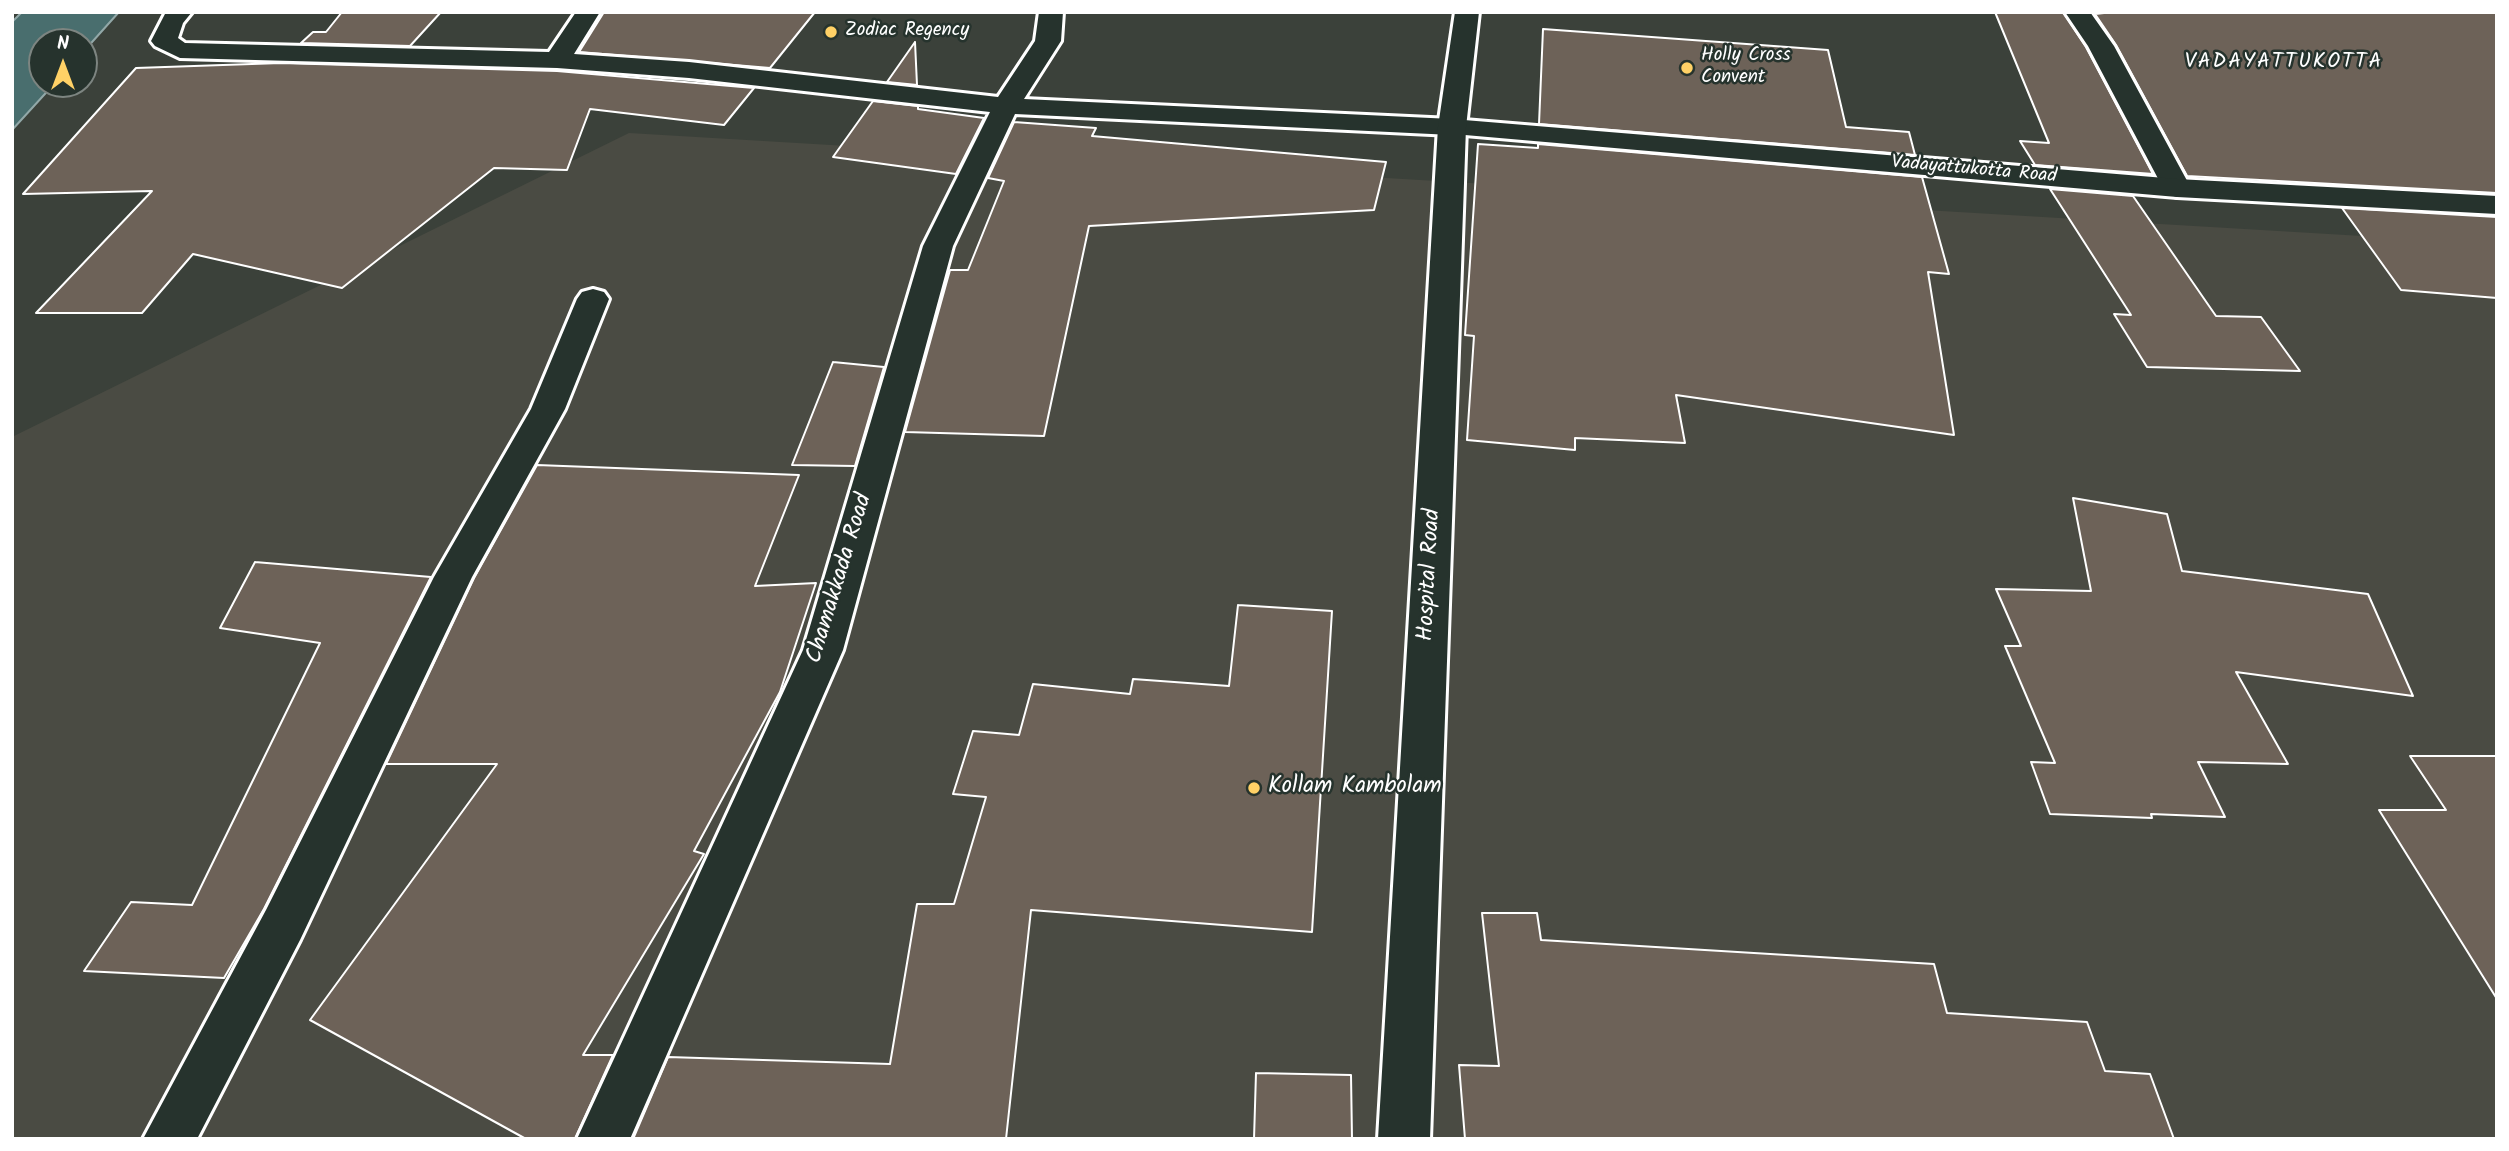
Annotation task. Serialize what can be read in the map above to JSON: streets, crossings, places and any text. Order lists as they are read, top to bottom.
{
  "streets": {
    "street": ["Vadayattukotta Road", "Hospital Road", "Chamakkada Road"]
  },
  "crossings": [
    ["Vadayattukotta Road", "Hospital Road"],
    ["Vadayattukotta Road", "Chamakkada Road"]
  ],
  "districts": ["VADAYATTUKOTTA"],
  "places": ["Zodiac Regency", "Holly Cross Convent", "Kollam Kambolam"],
  "north": "top"
}
